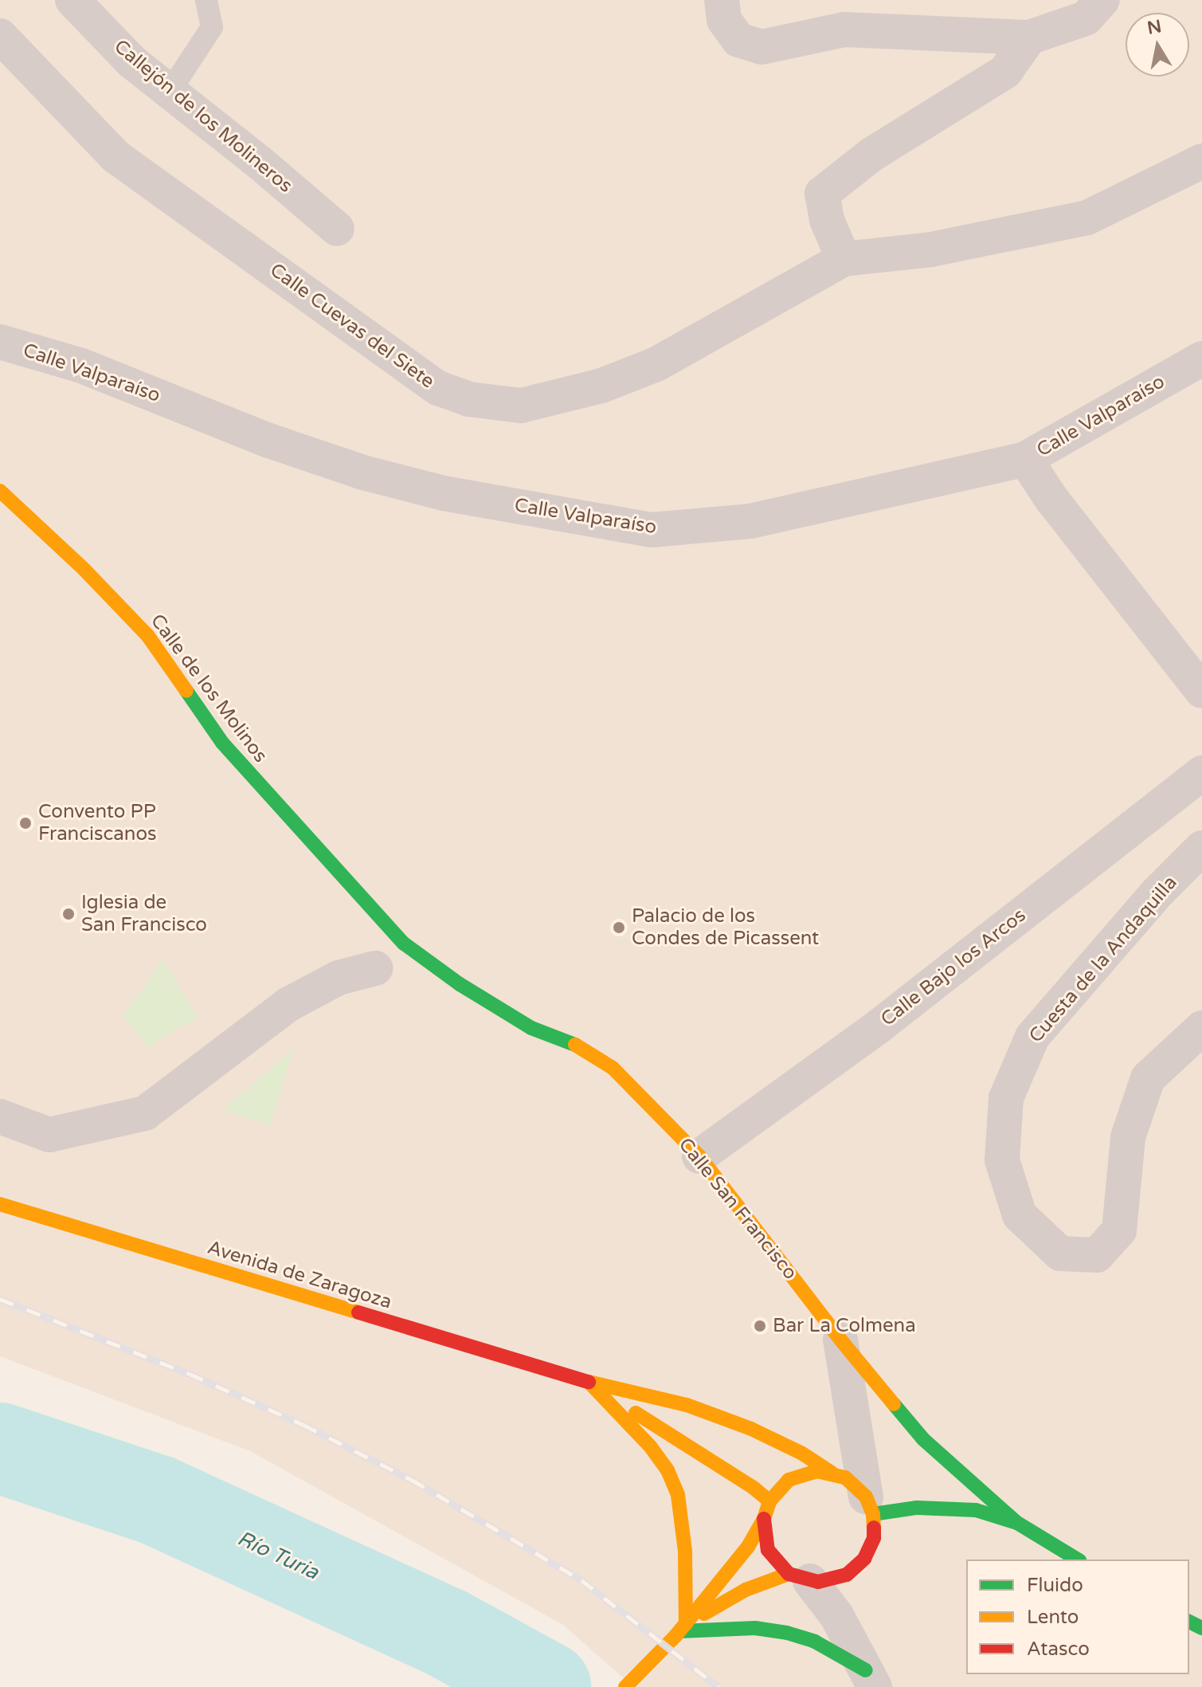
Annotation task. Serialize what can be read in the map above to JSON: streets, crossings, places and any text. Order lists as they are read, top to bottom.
{
  "streets": {
    "main road": ["Calle de los Molinos", "Calle San Francisco", "Avenida de Zaragoza"],
    "street": [
      "Callejón de los Molineros",
      "Calle Cuevas del Siete",
      "Calle Valparaíso",
      "Cuesta de la Andaquilla",
      "Calle Bajo los Arcos"
    ]
  },
  "crossings": [
    ["Calle de los Molinos", "Calle San Francisco"],
    ["Calle Bajo los Arcos", "Calle San Francisco"]
  ],
  "water": ["Río Turia"],
  "places": [
    "Convento PP Franciscanos",
    "Iglesia de San Francisco",
    "Palacio de los Condes de Picassent",
    "Bar La Colmena"
  ],
  "legend": ["Fluido", "Lento", "Atasco"],
  "north": "top"
}
